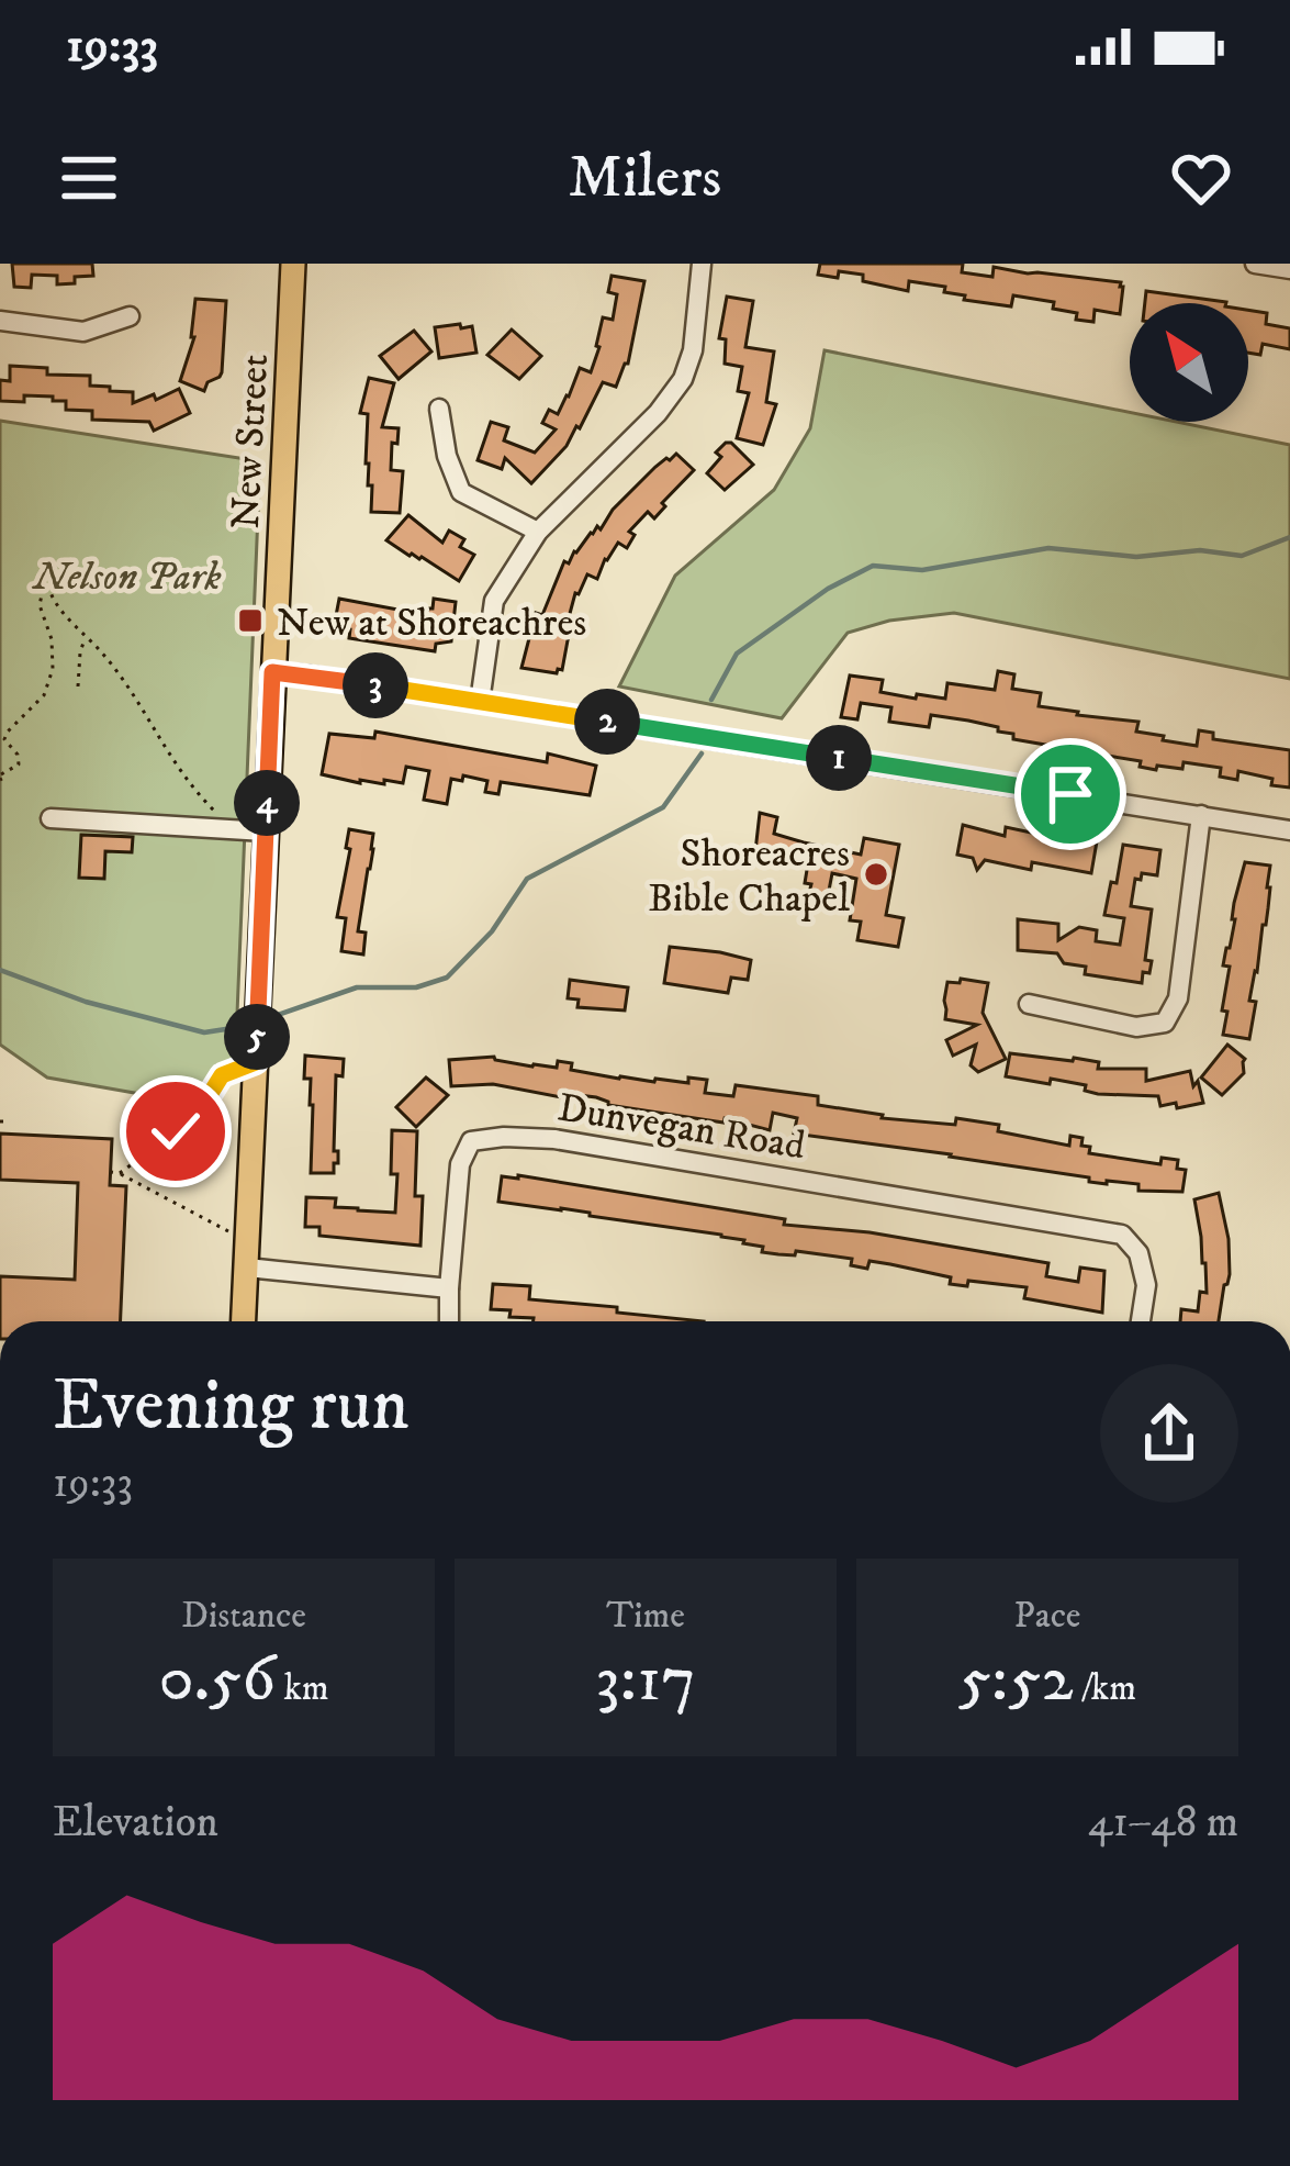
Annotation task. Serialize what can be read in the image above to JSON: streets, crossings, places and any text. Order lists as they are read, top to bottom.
{
  "streets": {
    "main road": ["New Street"],
    "street": ["Dunvegan Road"]
  },
  "parks": ["Nelson Park"],
  "places": {
    "transit": ["New at Shoreachres"],
    "other": ["Shoreacres Bible Chapel"]
  },
  "north": "top left",
  "page": {
    "status": "19:33",
    "header": "Milers",
    "pins": [
      "3",
      "2",
      "1",
      "4",
      "5"
    ],
    "heading": ["Evening run", "19:33"],
    "stats": [
      ["Distance", "0.56 km"],
      ["Time", "3:17"],
      ["Pace", "5:52 /km"]
    ],
    "chart": ["Elevation", "41–48 m"]
  }
}
